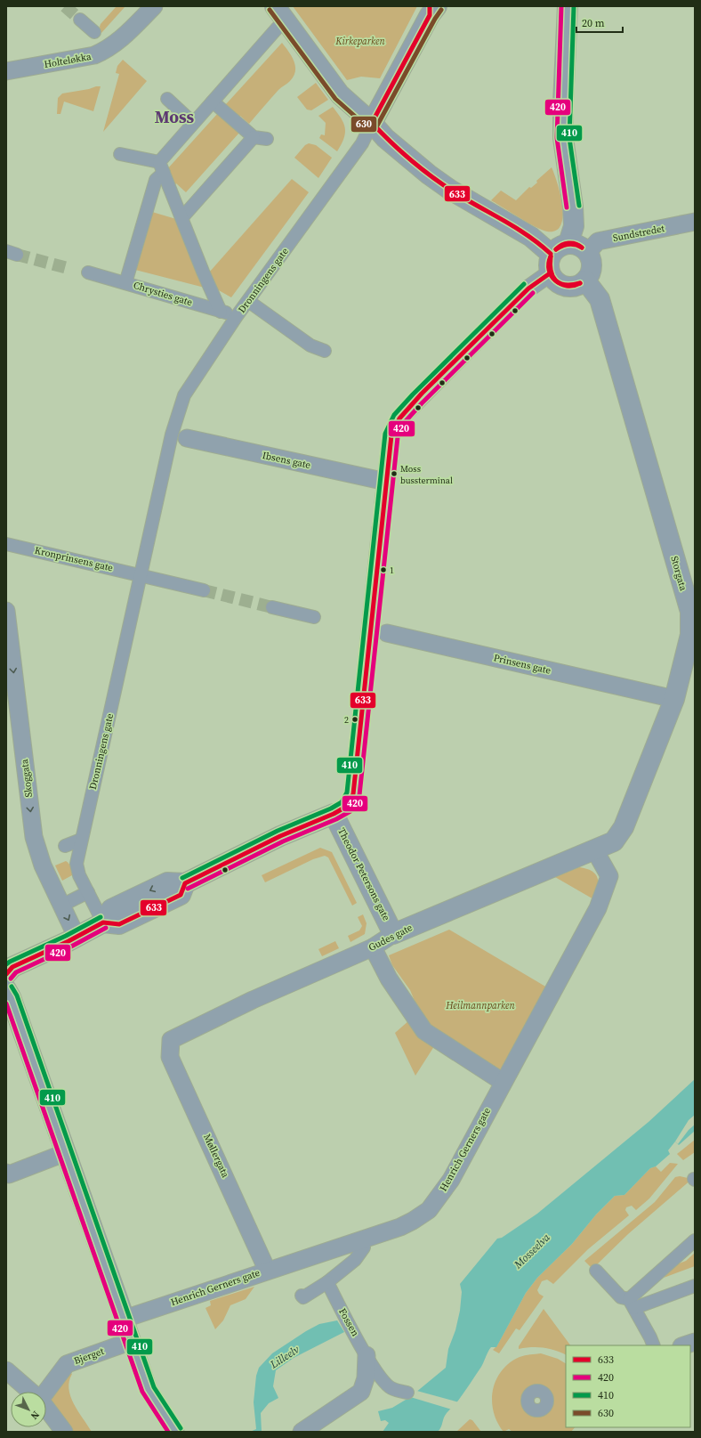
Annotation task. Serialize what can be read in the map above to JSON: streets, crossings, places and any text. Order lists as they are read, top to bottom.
{
  "streets": {
    "street": [
      "Holteløkka",
      "Sundstredet",
      "Dronningens gate",
      "Chrysties gate",
      "Ibsens gate",
      "Kronprinsens gate",
      "Storgata",
      "Prinsens gate",
      "Skoggata",
      "Theodor Petersons gate",
      "Gudes gate",
      "Henrich Gerners gate",
      "Møllergata",
      "Fossen",
      "Bjerget"
    ]
  },
  "crossings": [
    ["Sundstredet", "Storgata"],
    ["Dronningens gate", "Chrysties gate"],
    ["Dronningens gate", "Ibsens gate"],
    ["Dronningens gate", "Kronprinsens gate"],
    ["Storgata", "Prinsens gate"],
    ["Storgata", "Gudes gate"],
    ["Theodor Petersons gate", "Gudes gate"],
    ["Gudes gate", "Henrich Gerners gate"],
    ["Gudes gate", "Møllergata"],
    ["Henrich Gerners gate", "Møllergata"]
  ],
  "one_way": ["Skoggata"],
  "districts": ["Moss"],
  "water": ["Mosseelva", "Lilleelv"],
  "parks": ["Kirkeparken", "Heilmannparken"],
  "places": ["Moss bussterminal", "1", "2"],
  "lines": [
    "transit line 633",
    "transit line 420",
    "transit line 410",
    "transit line 630"
  ],
  "legend": [
    "633",
    "420",
    "410",
    "630"
  ],
  "scale_bar": "20 m",
  "north": "bottom right"
}
